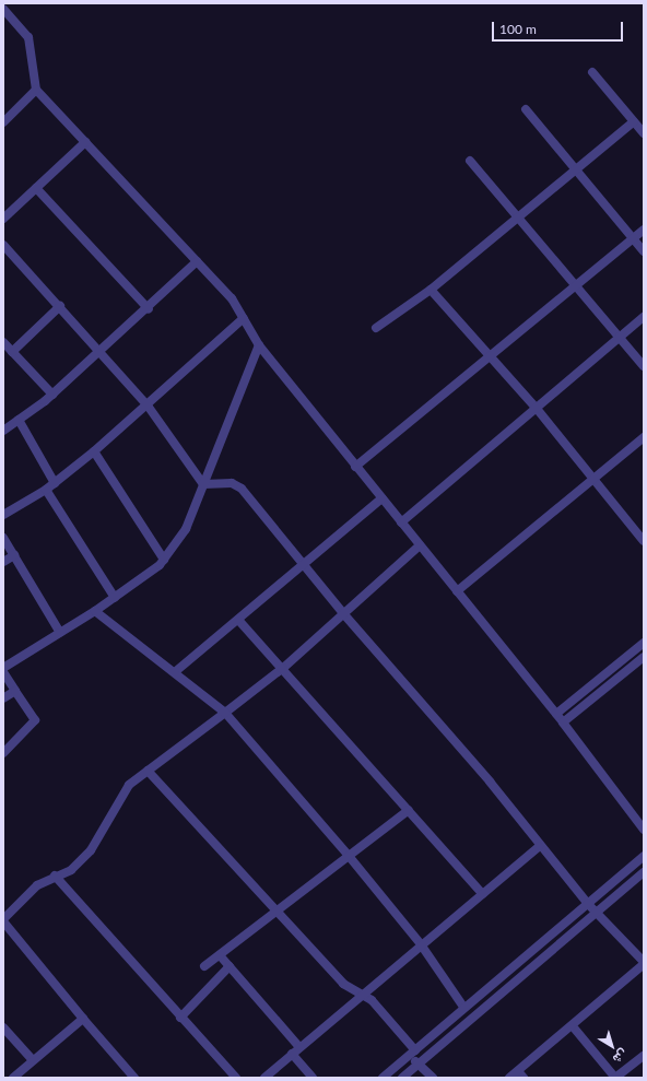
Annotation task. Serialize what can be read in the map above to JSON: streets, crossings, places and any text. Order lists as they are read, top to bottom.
{
  "scale_bar": "100 m",
  "north": "bottom right"
}
